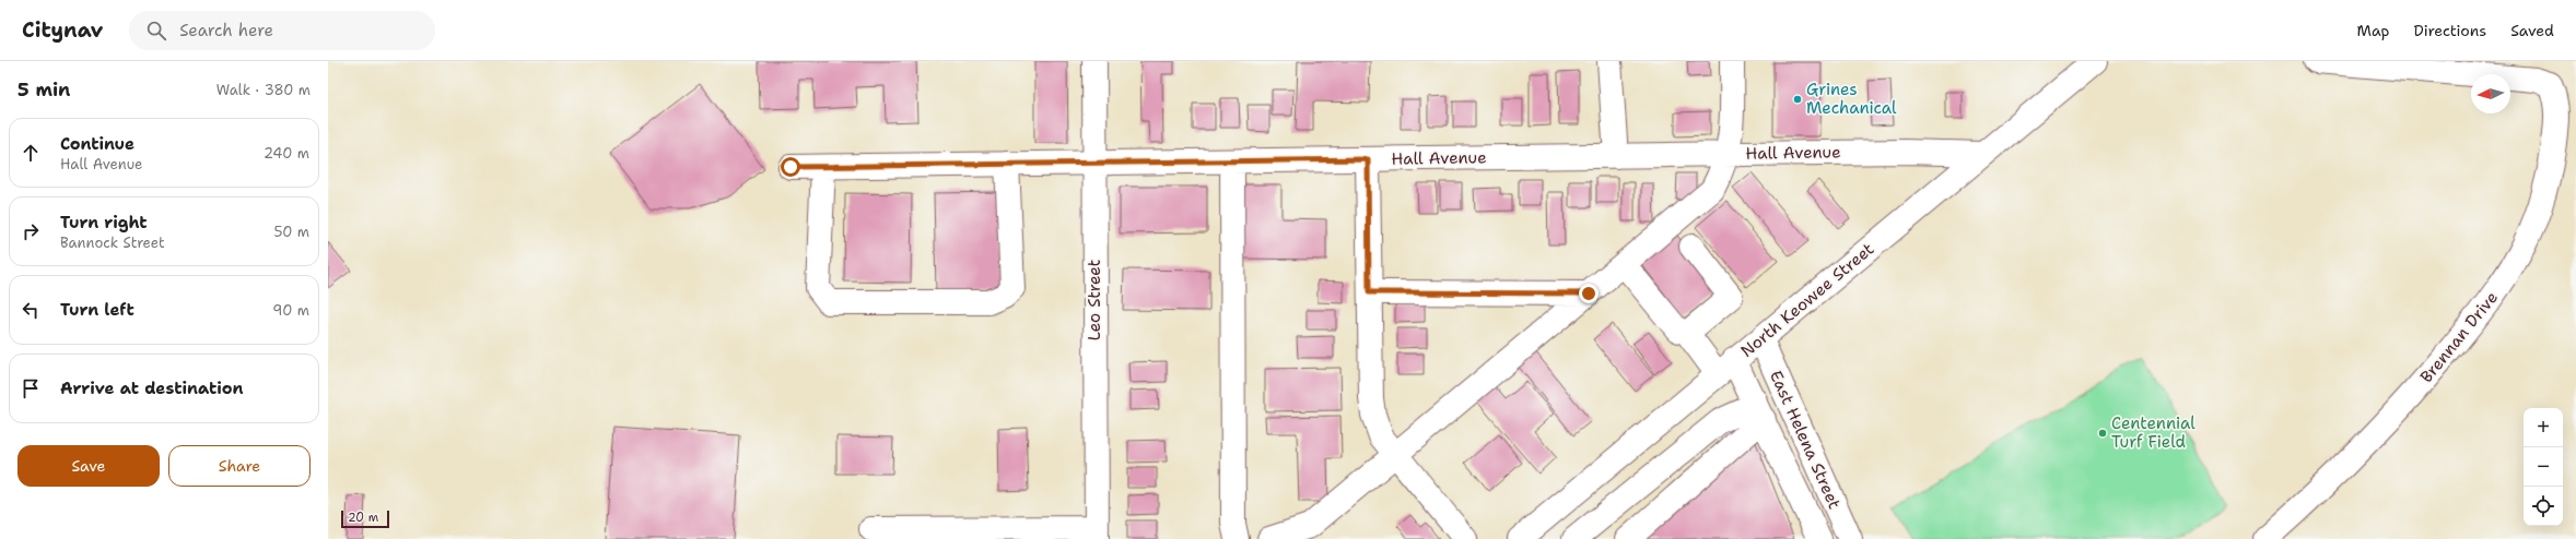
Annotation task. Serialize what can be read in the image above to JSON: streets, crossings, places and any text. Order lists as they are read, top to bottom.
{
  "streets": {
    "street": [
      "Hall Avenue",
      "Leo Street",
      "North Keowee Street",
      "Brennan Drive",
      "East Helena Street"
    ]
  },
  "crossings": [
    ["Hall Avenue", "Leo Street"],
    ["Hall Avenue", "North Keowee Street"],
    ["North Keowee Street", "East Helena Street"]
  ],
  "places": ["Grines Mechanical", "Centennial Turf Field"],
  "scale_bar": "20 m",
  "north": "left",
  "page": {
    "header": "Citynav",
    "search": "Search here",
    "nav": ["Map", "Directions", "Saved"],
    "heading": ["5 min", "Walk · 380 m"],
    "list": [
      ["Continue", "Hall Avenue", "240 m"],
      ["Turn right", "Bannock Street", "50 m"],
      ["Turn left", "90 m"],
      "Arrive at destination"
    ],
    "map_buttons": ["+", "−"],
    "buttons": ["Save", "Share"],
    "scale": "20 m"
  }
}
